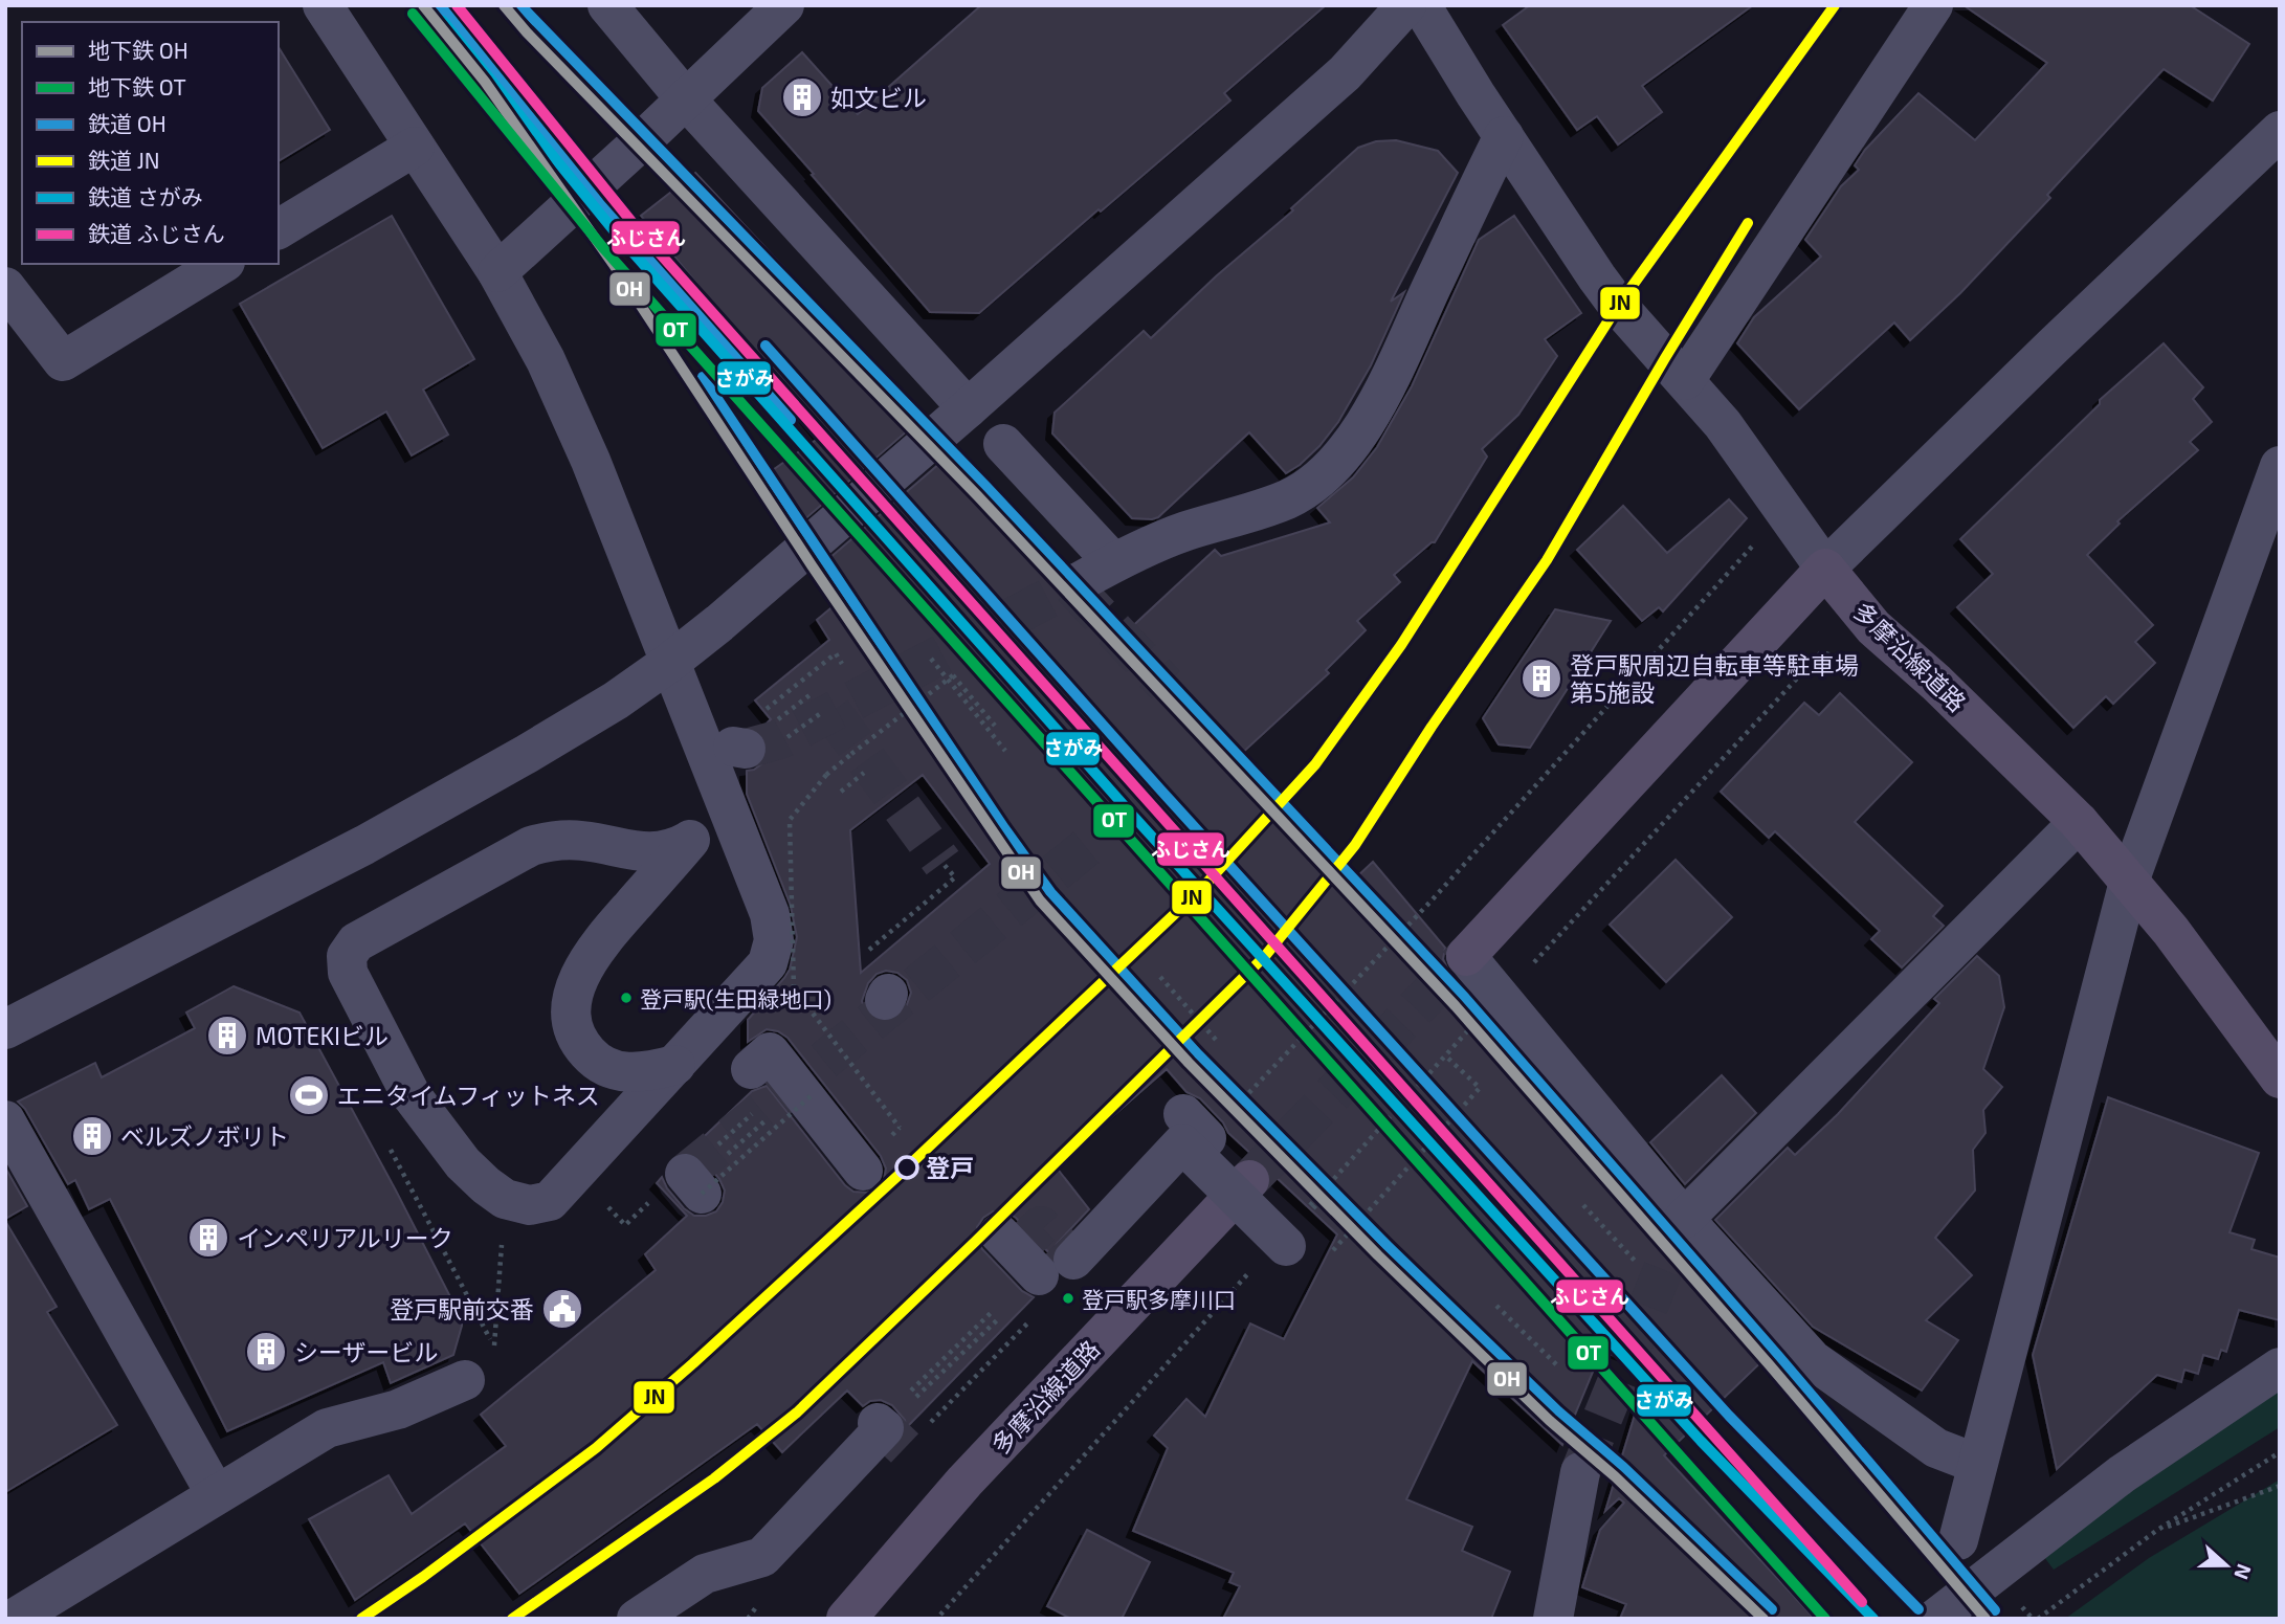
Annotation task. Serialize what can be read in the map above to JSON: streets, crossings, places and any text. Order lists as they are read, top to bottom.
{
  "streets": {
    "main road": ["多摩沿線道路"]
  },
  "places": {
    "building": [
      "如文ビル",
      "登戸駅周辺自転車等駐車場 第5施設",
      "MOTEKIビル",
      "ベルズノボリト",
      "インペリアルリーク",
      "シーザービル"
    ],
    "other": ["登戸駅(生田緑地口)", "登戸", "登戸駅多摩川口"],
    "sports": ["エニタイムフィットネス"],
    "public building": ["登戸駅前交番"]
  },
  "lines": [
    "metro line OH",
    "rail line OH",
    "rail line JN",
    "rail line ふじさん",
    "metro line OT",
    "rail line さがみ"
  ],
  "legend": [
    "地下鉄 OH",
    "地下鉄 OT",
    "鉄道 OH",
    "鉄道 JN",
    "鉄道 さがみ",
    "鉄道 ふじさん"
  ],
  "north": "right"
}
